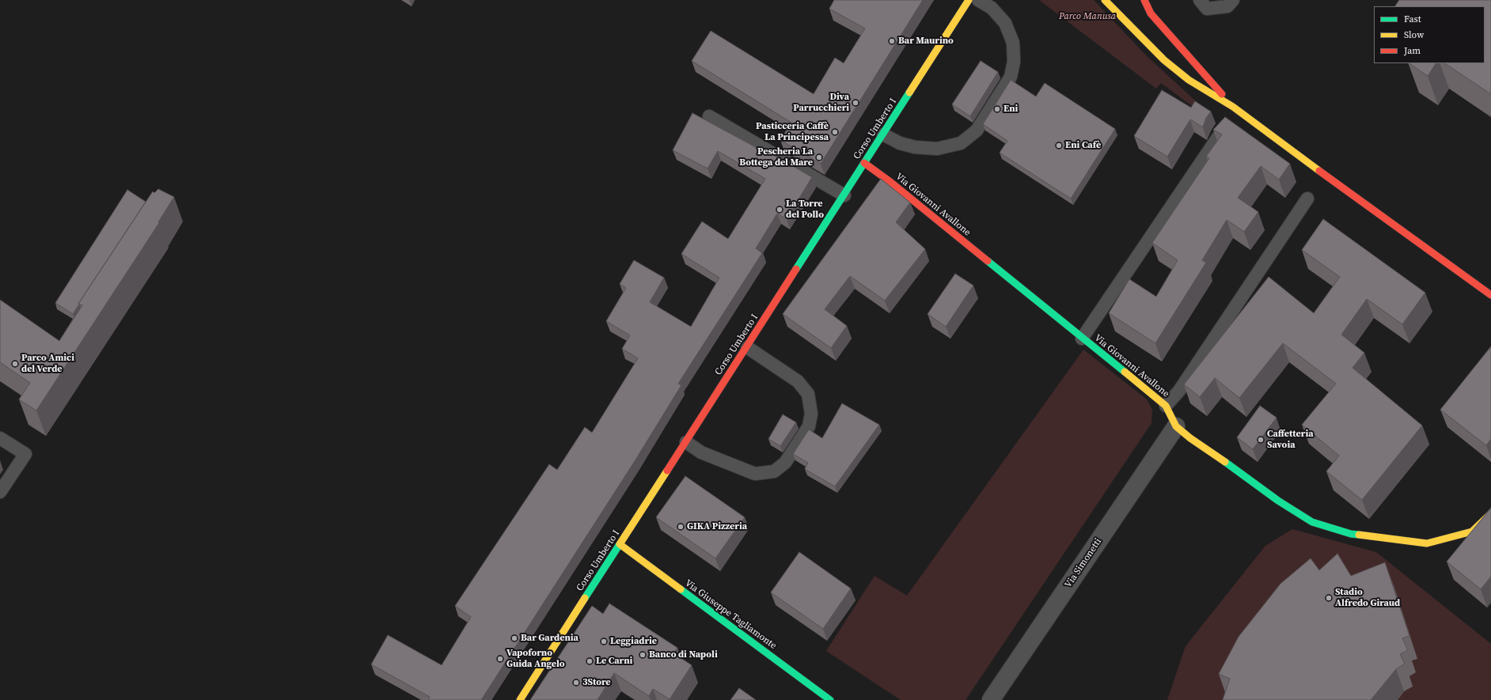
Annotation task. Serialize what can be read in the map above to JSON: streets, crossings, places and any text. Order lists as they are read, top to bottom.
{
  "streets": {
    "main road": ["Corso Umberto I", "Via Giovanni Avallone", "Via Giuseppe Tagliamonte"],
    "street": ["Via Simonetti"]
  },
  "crossings": [
    ["Corso Umberto I", "Via Giovanni Avallone"],
    ["Corso Umberto I", "Via Giuseppe Tagliamonte"],
    ["Via Giovanni Avallone", "Via Simonetti"]
  ],
  "parks": ["Parco Manusa"],
  "places": [
    "Bar Maurino",
    "Diva Parrucchieri",
    "Eni",
    "Pasticceria Caffè La Principessa",
    "Eni Cafè",
    "Pescheria La Bottega del Mare",
    "La Torre del Pollo",
    "Parco Amici del Verde",
    "Caffetteria Savoia",
    "GIKA Pizzeria",
    "Stadio Alfredo Giraud",
    "Bar Gardenia",
    "Leggiadrie",
    "Banco di Napoli",
    "Vapoforno Guida Angelo",
    "Le Carni",
    "3Store"
  ],
  "legend": ["Fast", "Slow", "Jam"]
}
